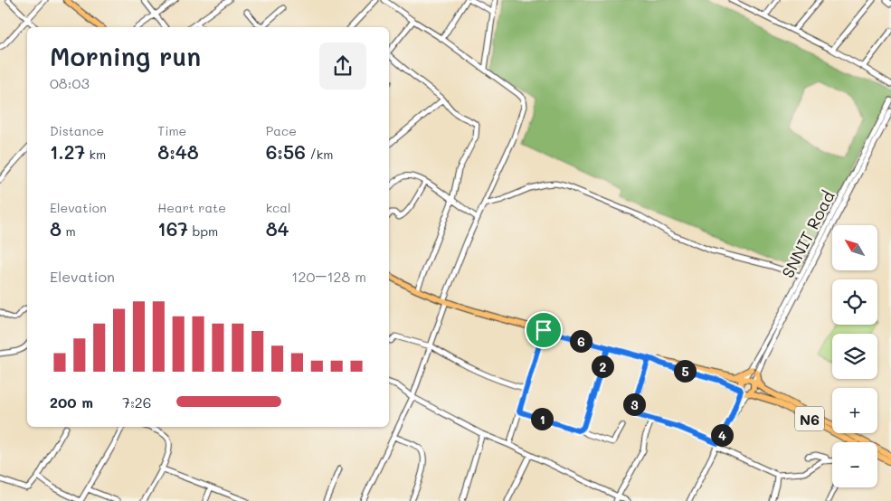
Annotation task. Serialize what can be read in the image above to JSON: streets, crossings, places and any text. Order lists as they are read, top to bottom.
{
  "streets": {
    "main road": ["N6"],
    "street": ["SNNIT Road"]
  },
  "crossings": [
    ["SNNIT Road", "N6"]
  ],
  "north": "top left",
  "page": {
    "heading": ["Morning run", "08:03"],
    "stats": [
      ["Distance", "1.27 km"],
      ["Time", "8:48"],
      ["Pace", "6:56 /km"],
      ["Elevation", "8 m"],
      ["Heart rate", "167 bpm"],
      ["kcal", "84"]
    ],
    "map_buttons": ["+", "−"],
    "chart": ["Elevation", "120–128 m"],
    "pins": [
      "6",
      "2",
      "5",
      "3",
      "1",
      "4"
    ],
    "list": [
      {
        "name": "200 m",
        "note": "7:26"
      }
    ]
  }
}
